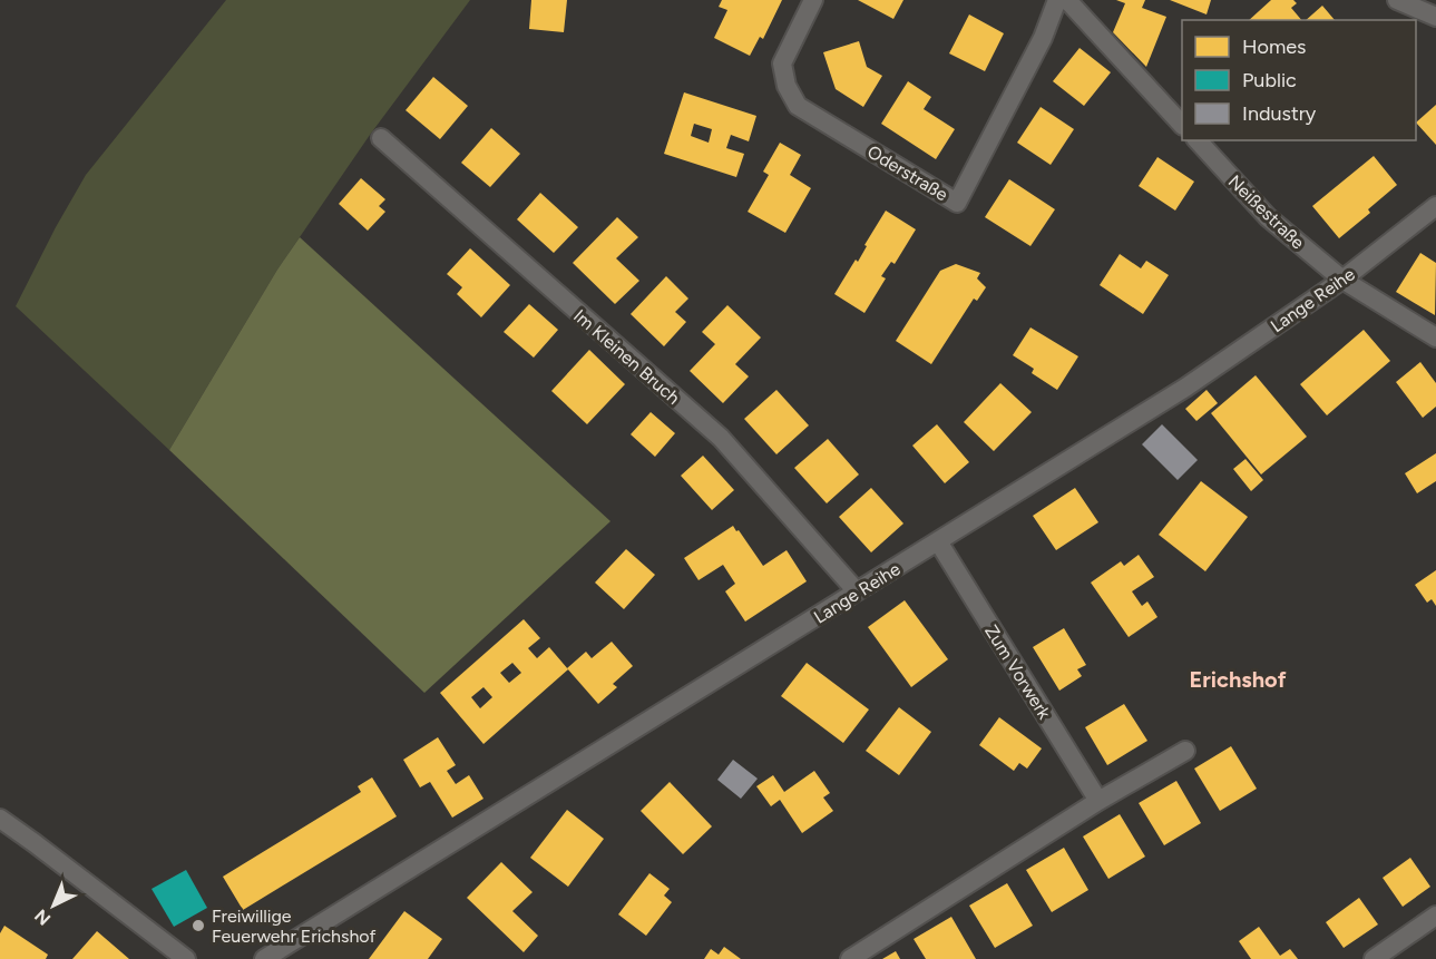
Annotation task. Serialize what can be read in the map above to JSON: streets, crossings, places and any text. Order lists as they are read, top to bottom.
{
  "streets": {
    "street": [
      "Oderstraße",
      "Neißestraße",
      "Lange Reihe",
      "Im Kleinen Bruch",
      "Zum Vorwerk"
    ]
  },
  "crossings": [
    ["Neißestraße", "Lange Reihe"],
    ["Lange Reihe", "Im Kleinen Bruch"],
    ["Lange Reihe", "Zum Vorwerk"]
  ],
  "districts": ["Erichshof"],
  "places": ["Freiwillige Feuerwehr Erichshof"],
  "legend": ["Homes", "Public", "Industry"],
  "north": "bottom left"
}
